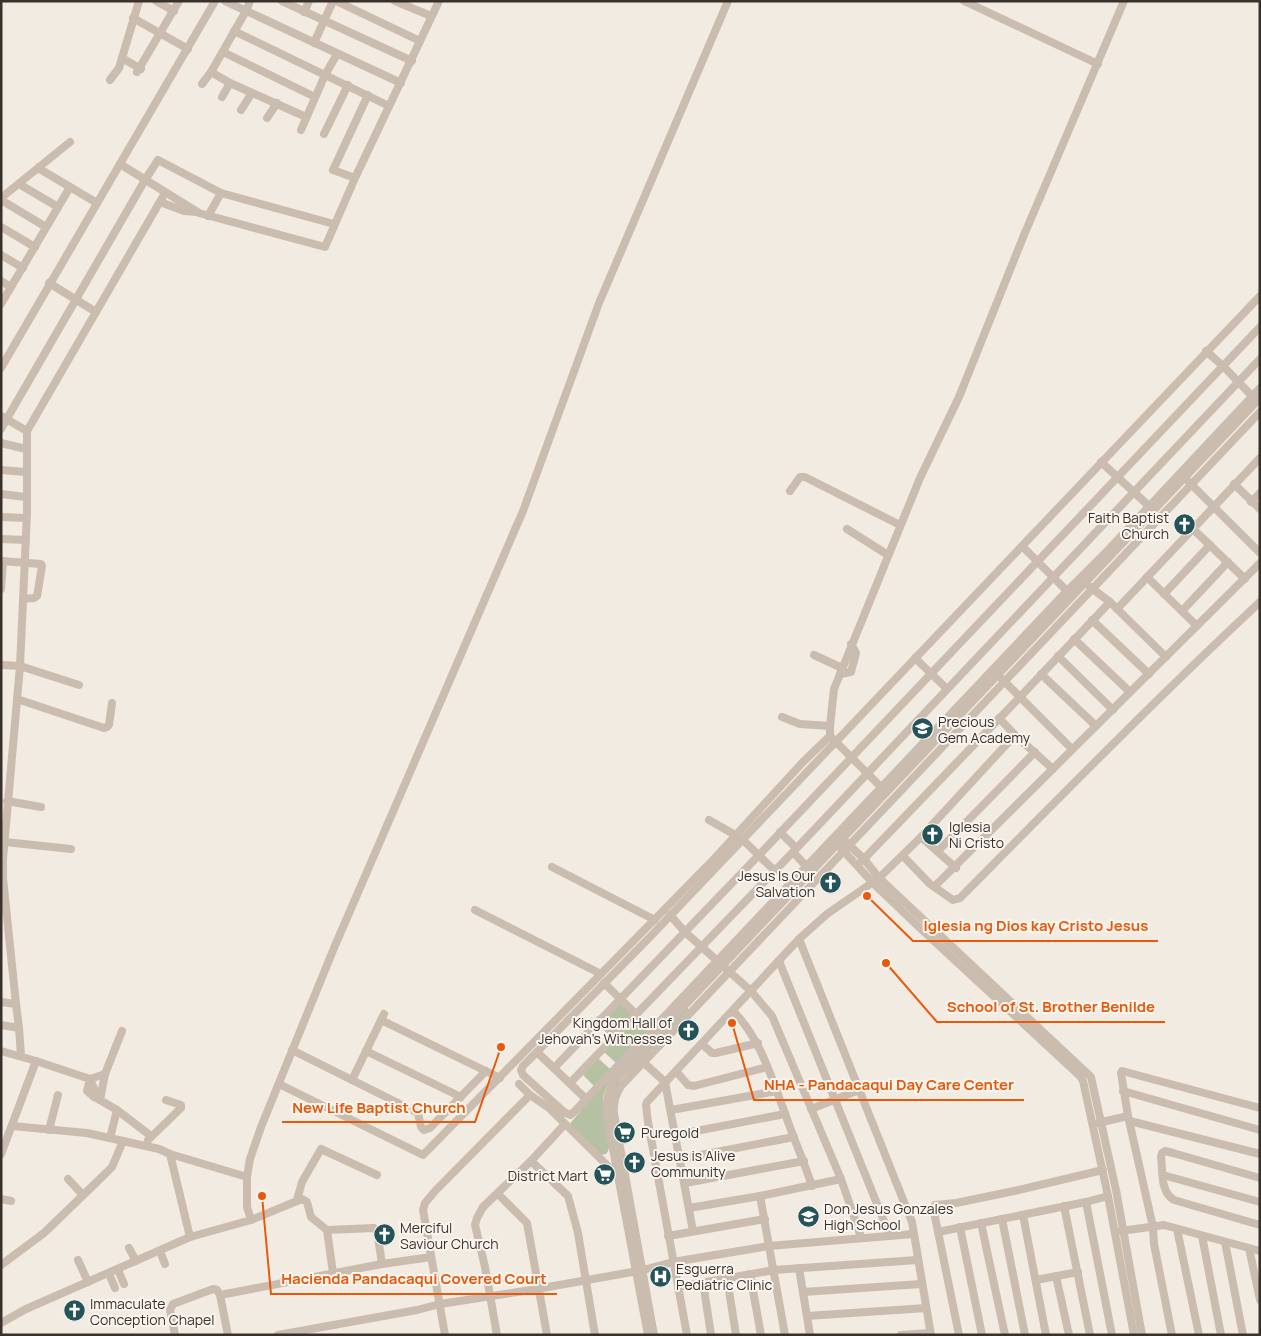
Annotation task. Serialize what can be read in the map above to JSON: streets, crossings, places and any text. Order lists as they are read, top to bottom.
{
  "places": {
    "church": [
      "Faith Baptist Church",
      "Iglesia Ni Cristo",
      "Jesus Is Our Salvation",
      "Kingdom Hall of Jehovah's Witnesses",
      "Jesus is Alive Community",
      "Merciful Saviour Church",
      "Immaculate Conception Chapel"
    ],
    "school or university": ["Precious Gem Academy", "Don Jesus Gonzales High School"],
    "other": [
      "Iglesia ng Dios kay Cristo Jesus",
      "School of St. Brother Benilde",
      "NHA - Pandacaqui Day Care Center",
      "New Life Baptist Church",
      "Hacienda Pandacaqui Covered Court"
    ],
    "supermarket": ["Puregold", "District Mart"],
    "hospital": ["Esguerra Pediatric Clinic"]
  }
}
